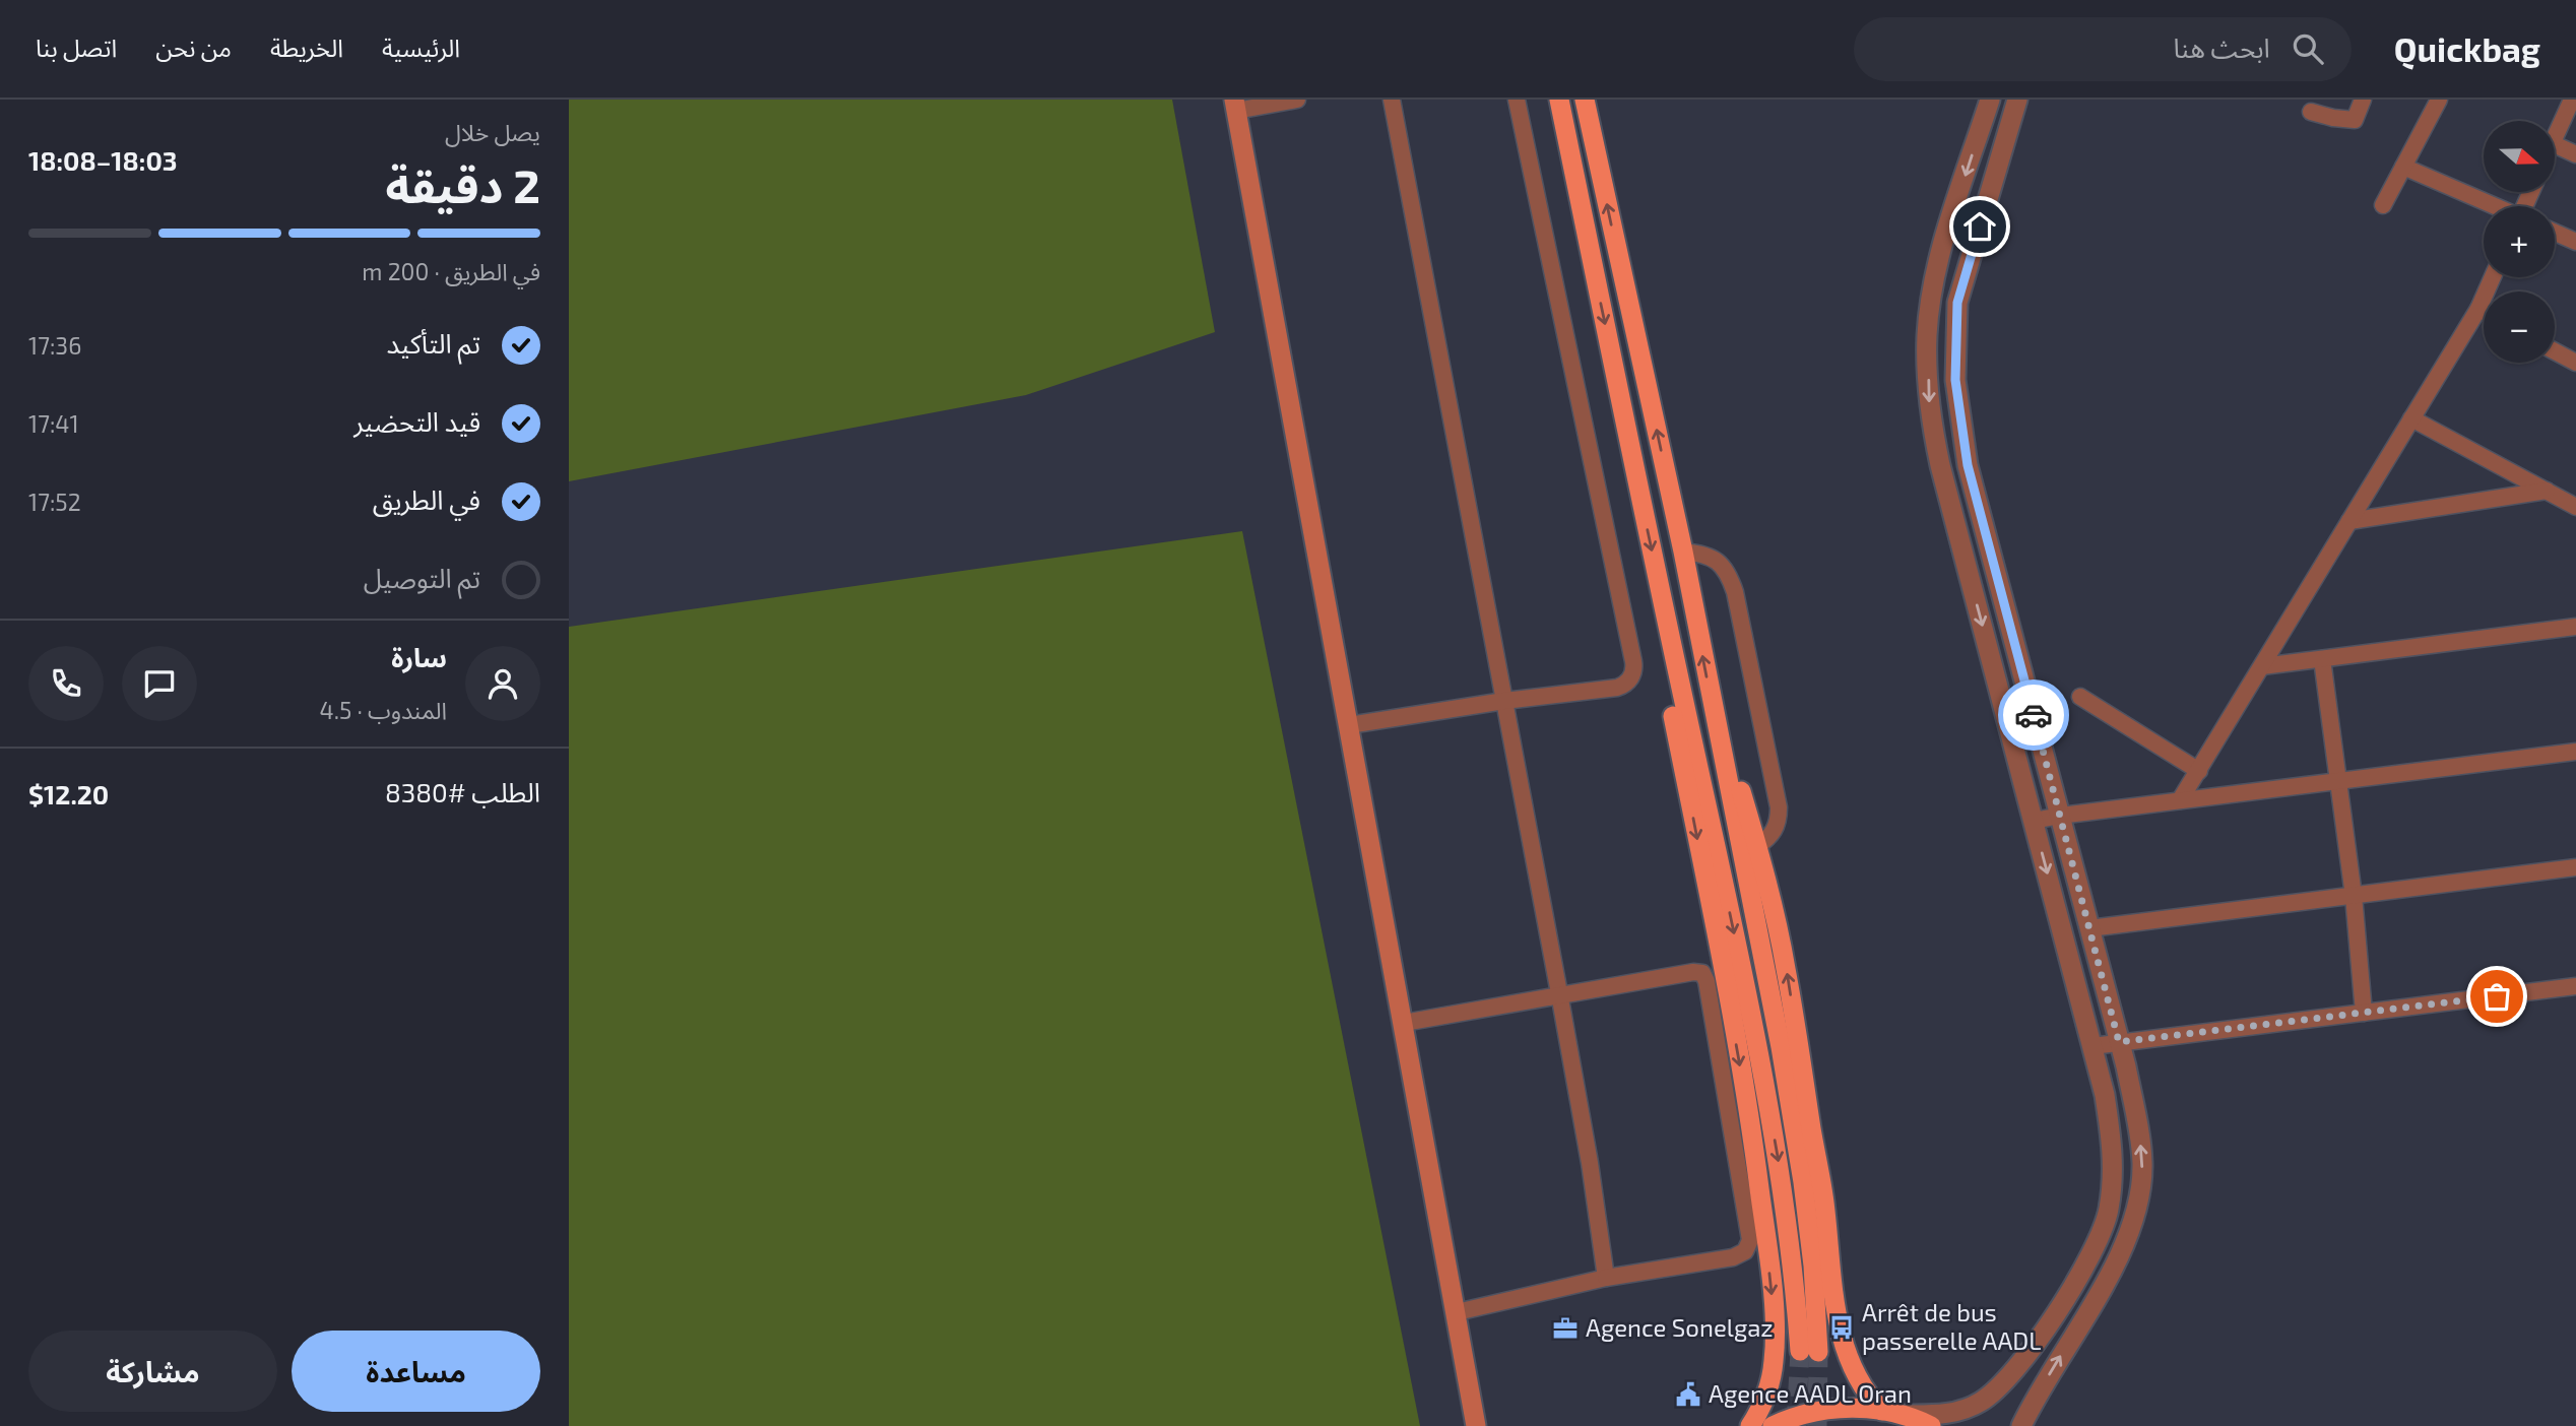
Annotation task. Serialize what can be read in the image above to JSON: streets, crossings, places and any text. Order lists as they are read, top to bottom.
{
  "places": {
    "bus stop": ["Arrêt de bus passerelle AADL"],
    "office": ["Agence Sonelgaz"],
    "public building": ["Agence AADL Oran"]
  },
  "north": "right",
  "page": {
    "header": "Quickbag",
    "search": "ابحث هنا",
    "nav": [
      "الرئيسية",
      "الخريطة",
      "من نحن",
      "اتصل بنا"
    ],
    "heading": ["2 دقيقة", "يصل خلال", "18:03–18:08"],
    "panel": [
      "سارة",
      "المندوب · 4.5",
      "الطلب #8380",
      "$12.20"
    ],
    "map_buttons": ["+", "−"],
    "bar": "في الطريق · 200 m",
    "list": [
      ["تم التأكيد", "17:36"],
      ["قيد التحضير", "17:41"],
      ["في الطريق", "17:52"],
      "تم التوصيل"
    ],
    "buttons": ["مساعدة", "مشاركة"]
  }
}
